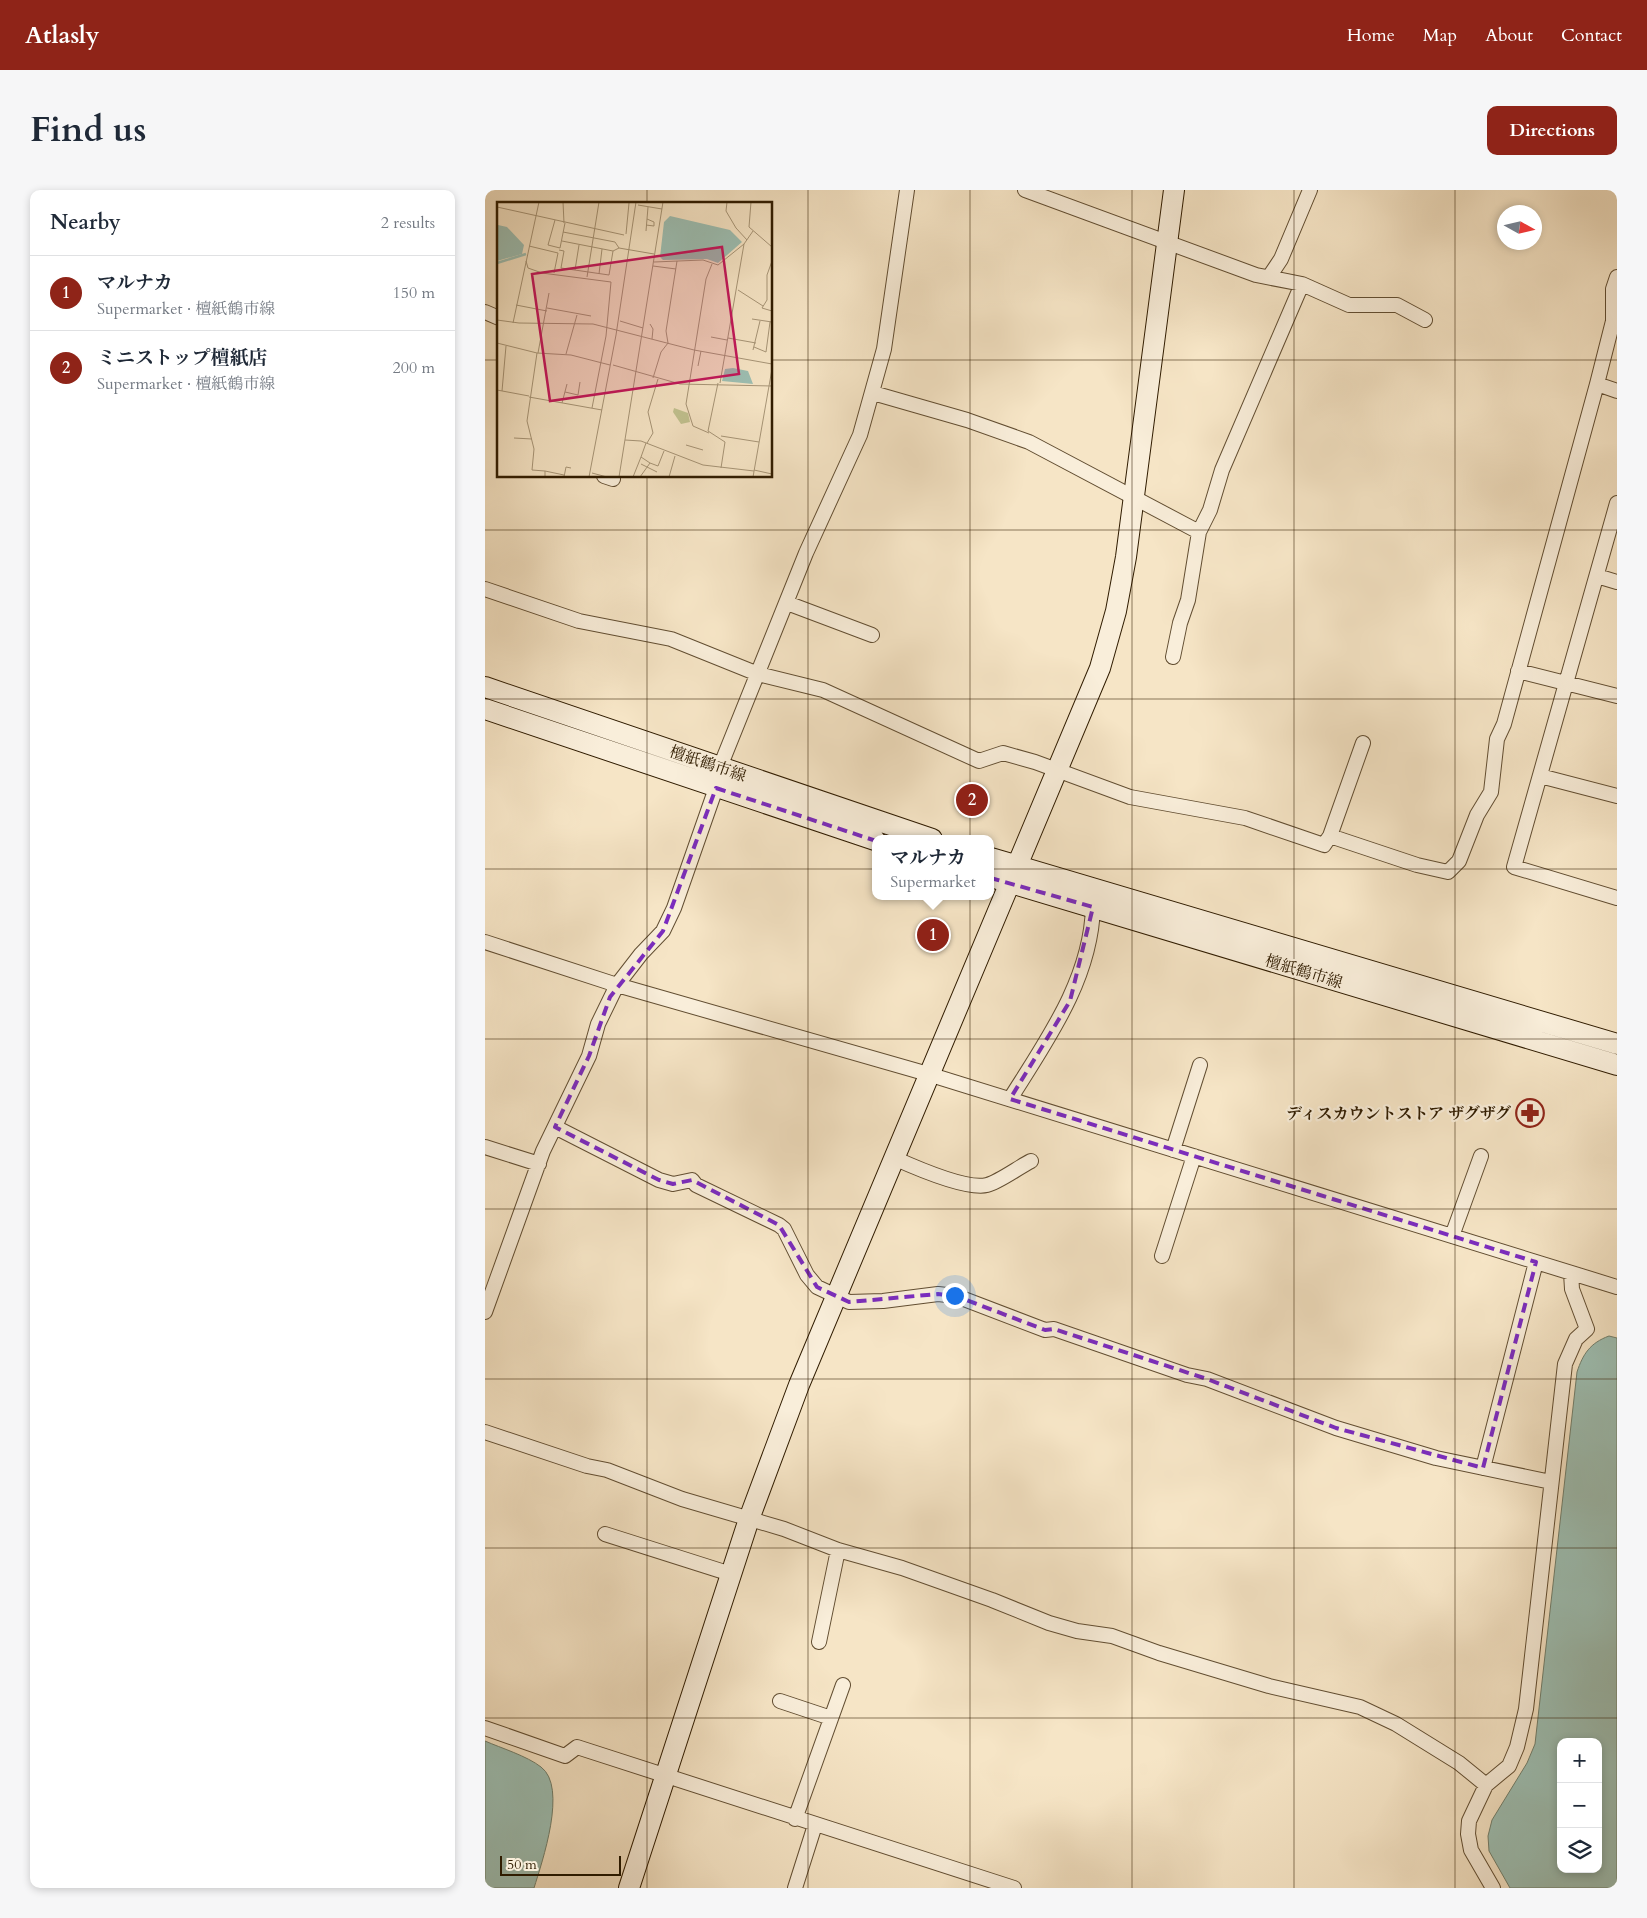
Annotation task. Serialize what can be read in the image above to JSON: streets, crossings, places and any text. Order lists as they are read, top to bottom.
{
  "streets": {
    "main road": ["檀紙鶴市線"]
  },
  "places": {
    "pharmacy": ["ディスカウントストア ザグザグ"]
  },
  "scale_bar": "50 m",
  "north": "right",
  "page": {
    "header": "Atlasly",
    "nav": [
      "Home",
      "Map",
      "About",
      "Contact"
    ],
    "title": "Find us",
    "buttons": "Directions",
    "heading": ["Nearby", "2 results"],
    "list": [
      {
        "mark": "1",
        "name": "マルナカ",
        "note": "Supermarket · 檀紙鶴市線",
        "value": "150 m"
      },
      {
        "mark": "2",
        "name": "ミニストップ檀紙店",
        "note": "Supermarket · 檀紙鶴市線",
        "value": "200 m"
      }
    ],
    "pins": ["2", "1"],
    "popup": ["マルナカ", "Supermarket"],
    "map_buttons": ["+", "−"],
    "scale": "50 m"
  }
}
